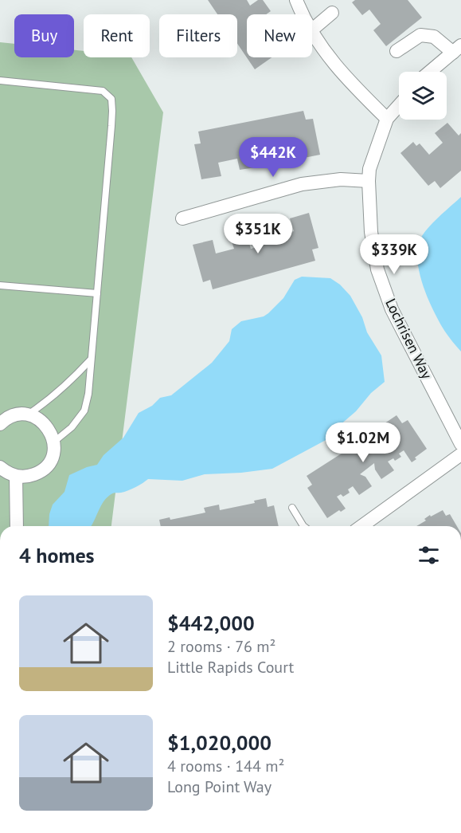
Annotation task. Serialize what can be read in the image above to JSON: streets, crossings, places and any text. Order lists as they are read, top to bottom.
{
  "streets": {
    "street": ["Lochrisen Way"]
  },
  "page": {
    "chip": [
      "Buy",
      "Rent",
      "Filters",
      "New"
    ],
    "price": [
      "$442K",
      "$351K",
      "$339K",
      "$1.02M"
    ],
    "heading": "4 homes",
    "list": [
      {
        "name": "$442,000",
        "note": "2 rooms · 76 m² · Little Rapids Court"
      },
      {
        "name": "$1,020,000",
        "note": "4 rooms · 144 m² · Long Point Way"
      }
    ]
  }
}
